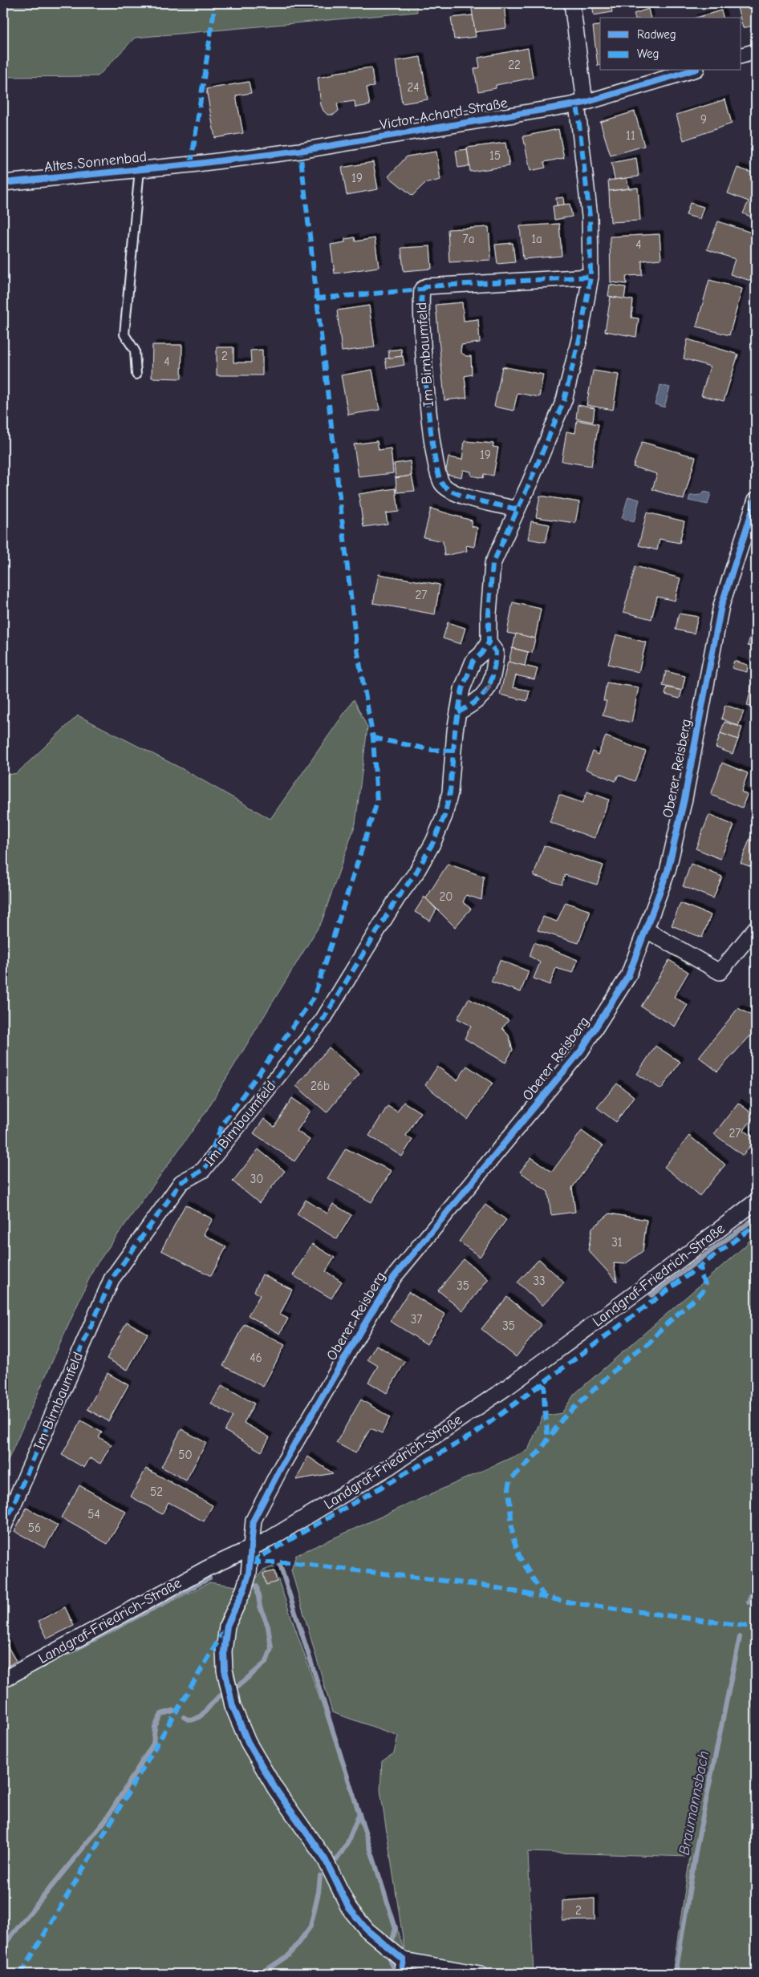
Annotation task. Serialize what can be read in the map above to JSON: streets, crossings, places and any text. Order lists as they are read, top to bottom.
{
  "streets": {
    "street": [
      "Victor-Achard-Straße",
      "Altes Sonnenbad",
      "Im Birnbaumfeld",
      "Oberer Reisberg",
      "Landgraf-Friedrich-Straße"
    ]
  },
  "crossings": [
    ["Victor-Achard-Straße", "Altes Sonnenbad"],
    ["Oberer Reisberg", "Landgraf-Friedrich-Straße"]
  ],
  "water": ["Braumannsbach"],
  "house_numbers": [
    "22",
    "24",
    "9",
    "11",
    "15",
    "19",
    "7a",
    "1a",
    "4",
    "2",
    "4",
    "19",
    "27",
    "20",
    "26b",
    "27",
    "30",
    "31",
    "33",
    "35",
    "37",
    "35",
    "46",
    "50",
    "52",
    "54",
    "56",
    "2"
  ],
  "legend": ["Radweg", "Weg"]
}
